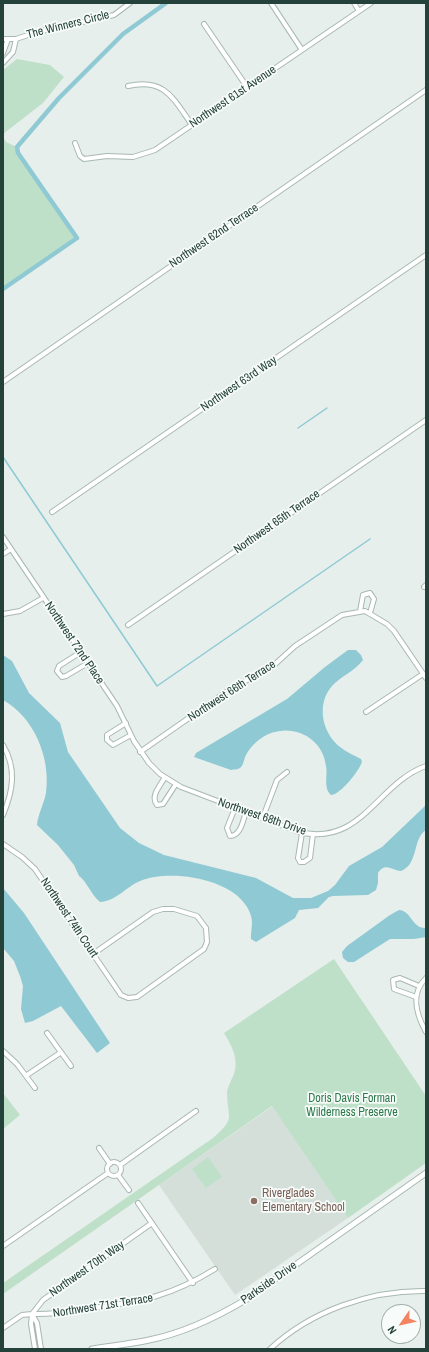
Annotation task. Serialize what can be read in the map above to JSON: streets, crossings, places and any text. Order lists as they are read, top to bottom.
{
  "streets": {
    "street": [
      "The Winners Circle",
      "Northwest 61st Avenue",
      "Northwest 62nd Terrace",
      "Northwest 63rd Way",
      "Northwest 65th Terrace",
      "Northwest 72nd Place",
      "Northwest 66th Terrace",
      "Northwest 68th Drive",
      "Northwest 74th Court",
      "Northwest 70th Way",
      "Parkside Drive",
      "Northwest 71st Terrace"
    ]
  },
  "crossings": [
    ["Northwest 72nd Place", "Northwest 66th Terrace"],
    ["Northwest 72nd Place", "Northwest 68th Drive"],
    ["Northwest 66th Terrace", "Northwest 68th Drive"],
    ["Northwest 70th Way", "Northwest 71st Terrace"]
  ],
  "parks": ["Doris Davis Forman Wilderness Preserve"],
  "places": ["Riverglades Elementary School"],
  "north": "bottom left"
}
